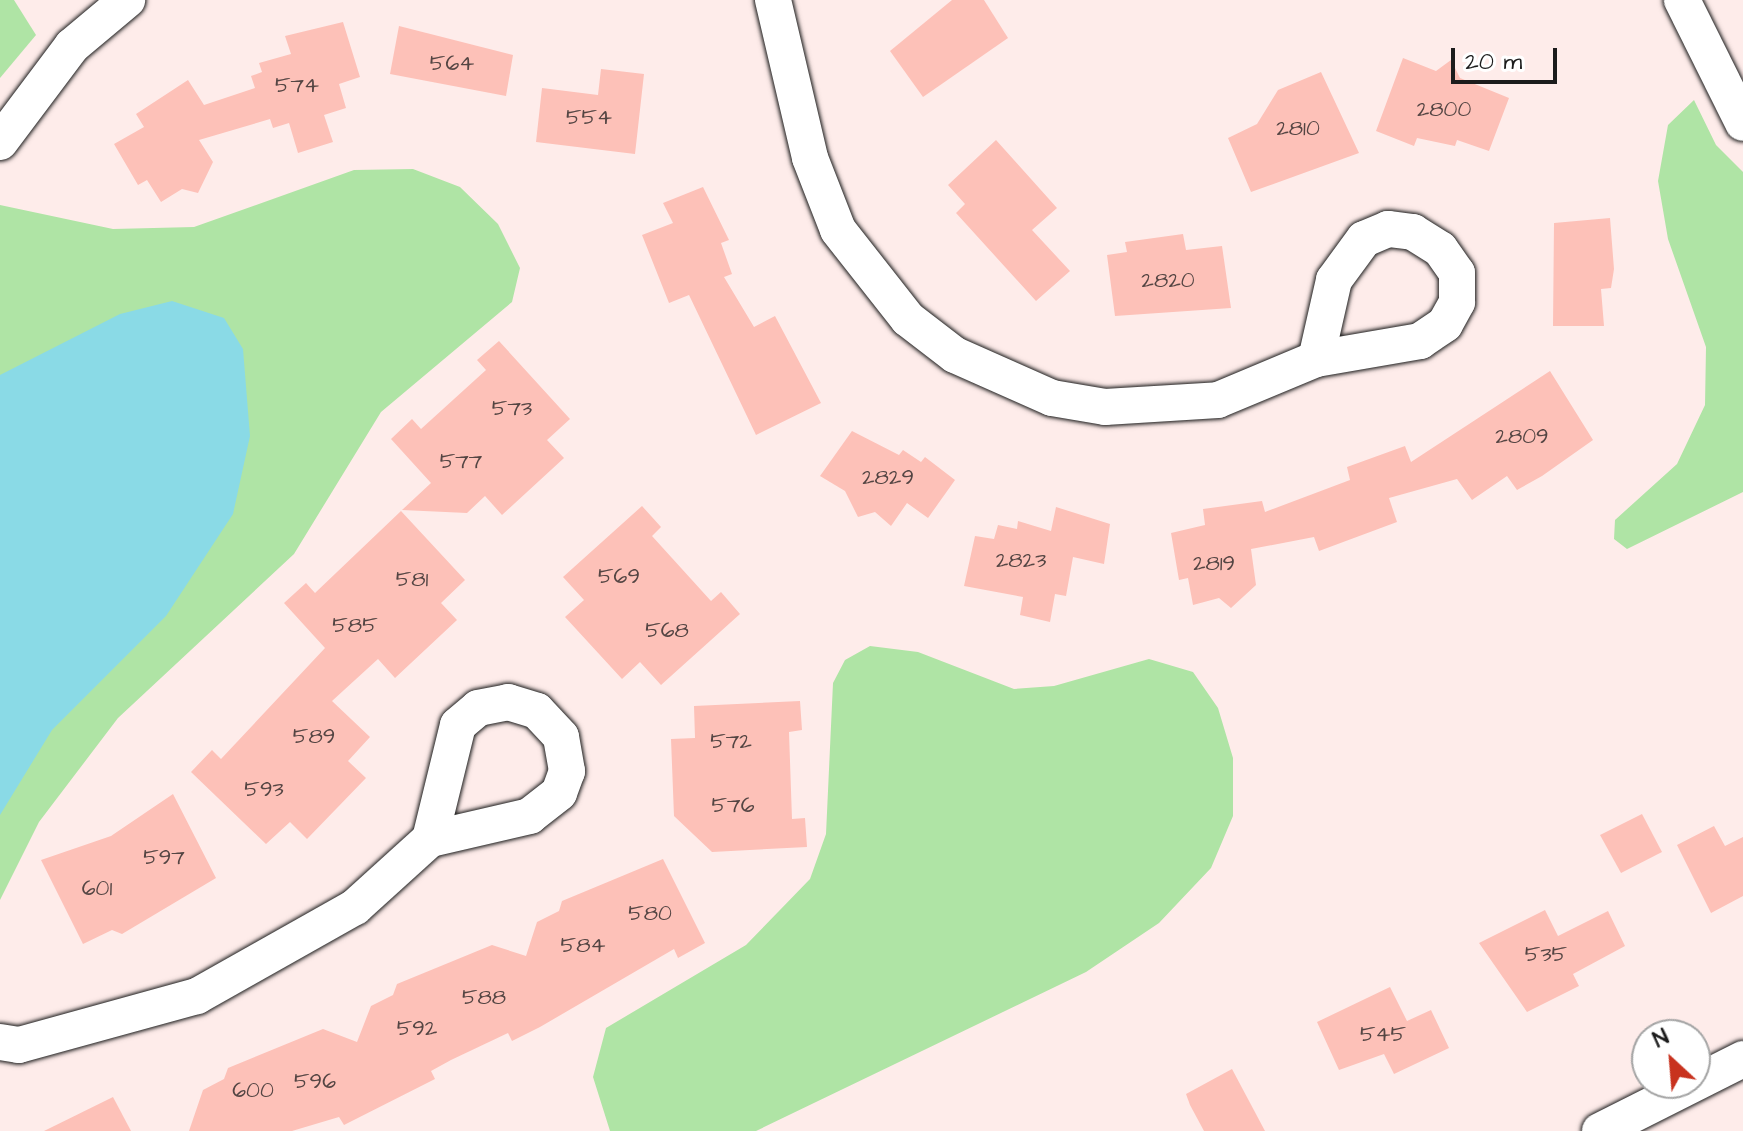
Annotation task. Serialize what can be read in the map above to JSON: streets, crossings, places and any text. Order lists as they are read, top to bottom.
{
  "house_numbers": [
    "564",
    "574",
    "2800",
    "554",
    "2810",
    "2820",
    "573",
    "2809",
    "577",
    "2829",
    "2823",
    "2819",
    "569",
    "581",
    "585",
    "568",
    "589",
    "572",
    "593",
    "576",
    "597",
    "601",
    "580",
    "584",
    "535",
    "588",
    "592",
    "545",
    "596",
    "600"
  ],
  "scale_bar": "20 m",
  "north": "top left"
}
